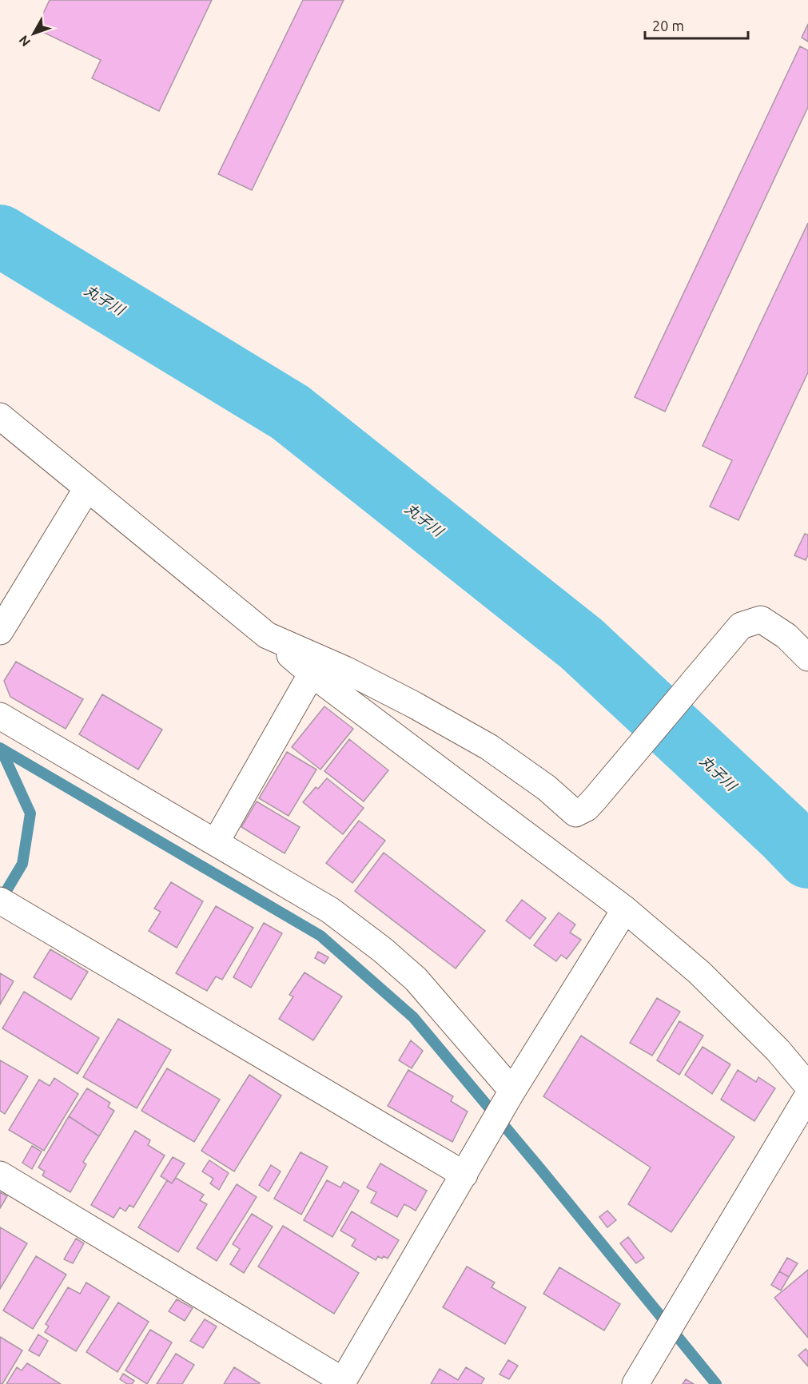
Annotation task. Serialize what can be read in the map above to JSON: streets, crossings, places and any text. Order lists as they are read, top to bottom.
{
  "water": ["丸子川"],
  "scale_bar": "20 m",
  "north": "bottom left"
}
